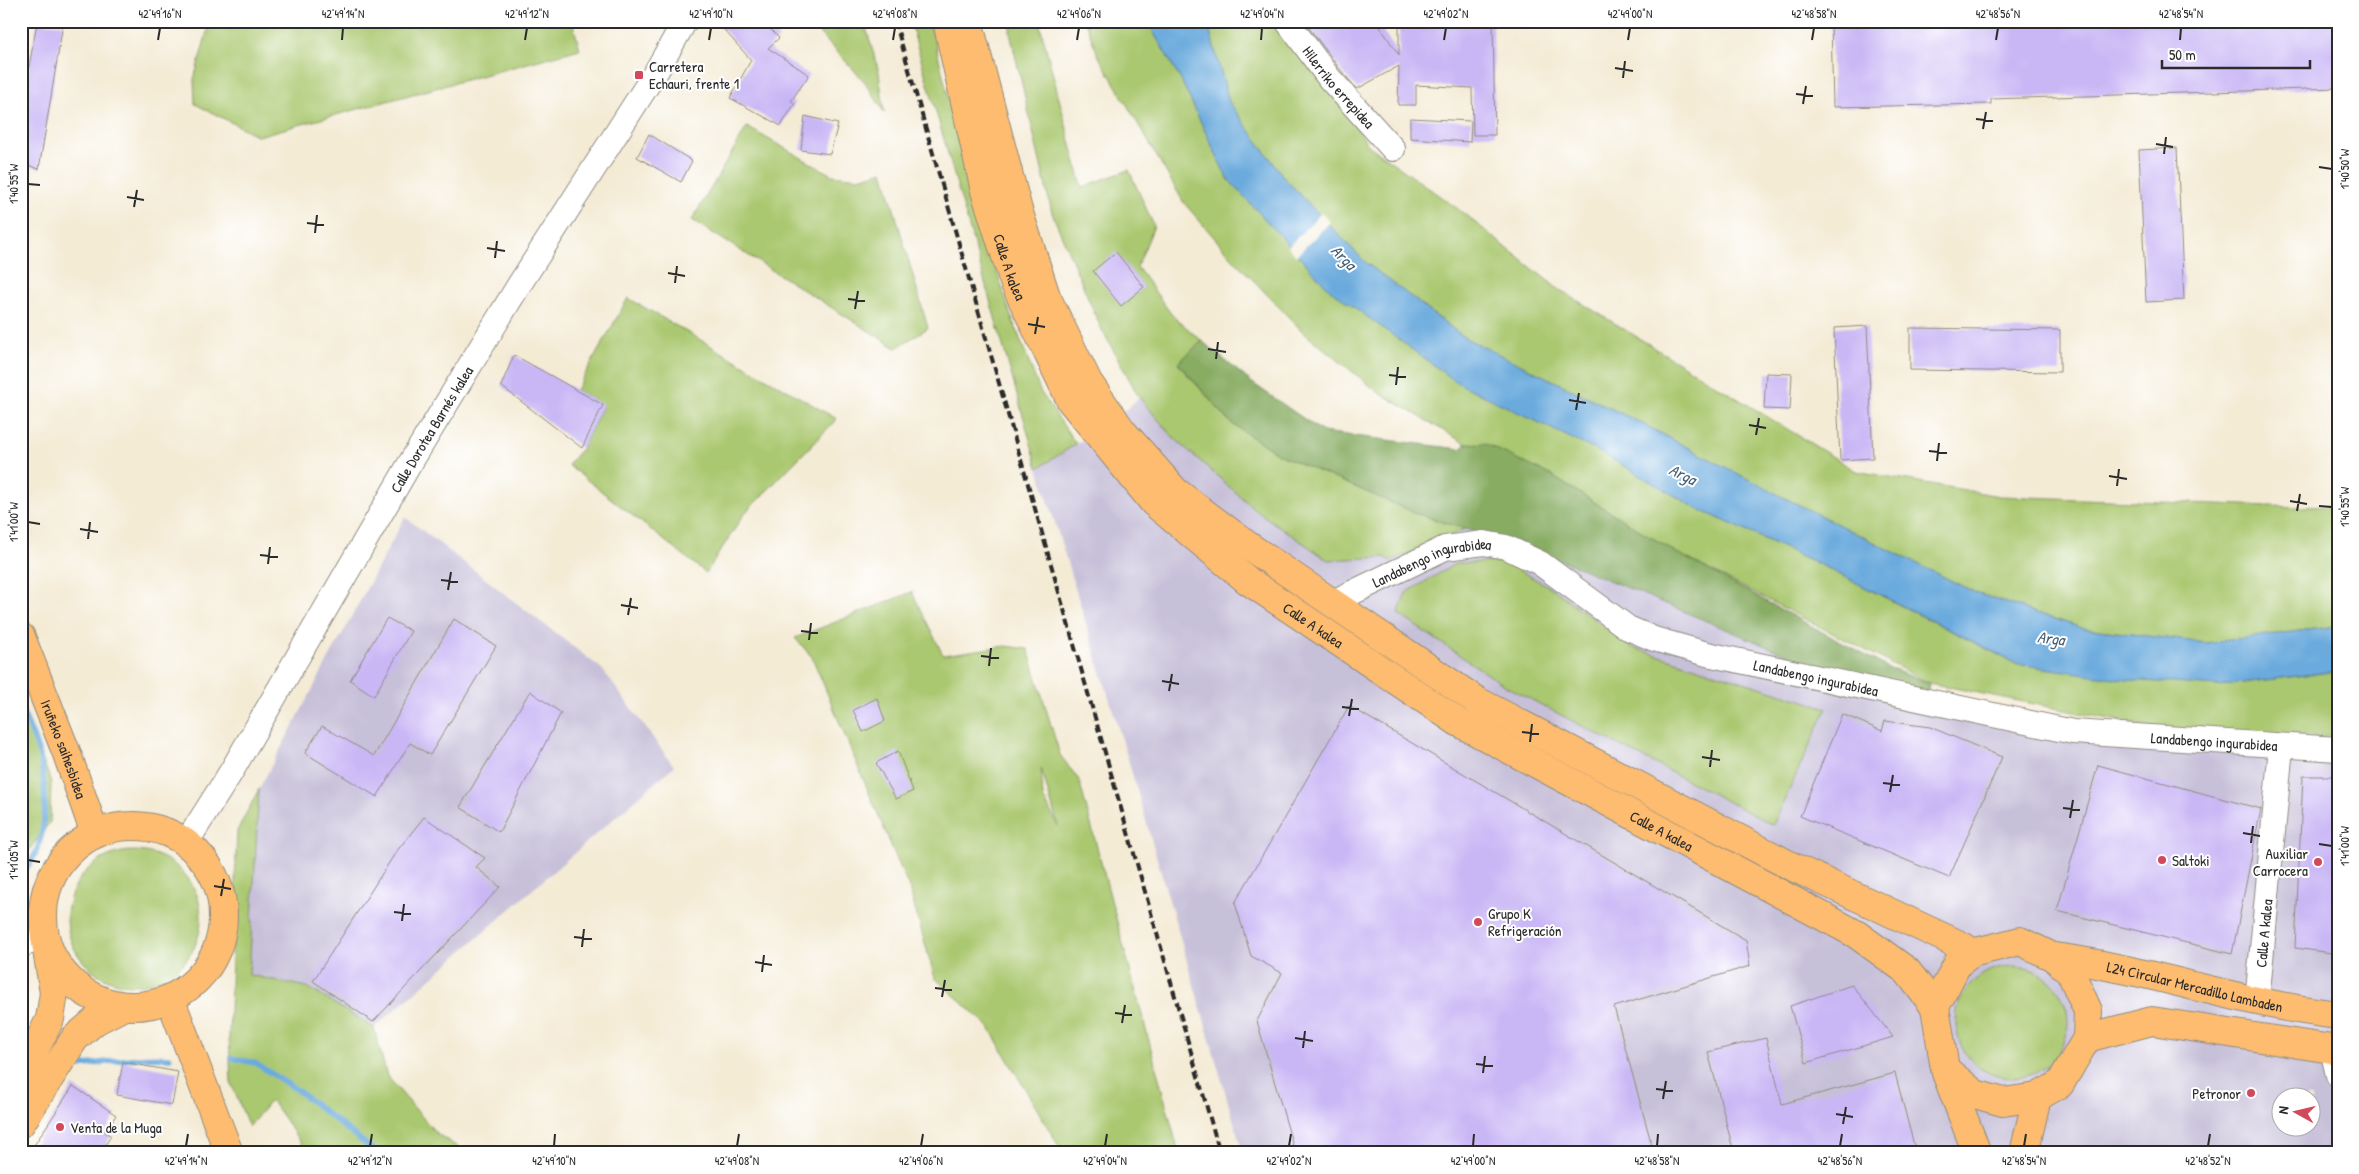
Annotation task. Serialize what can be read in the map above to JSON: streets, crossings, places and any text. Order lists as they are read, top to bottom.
{
  "streets": {
    "main road": ["Calle A kalea", "Iruñeko saihesbidea", "L24 Circular Mercadillo Lambaden"],
    "street": ["Hilerriko errepidea", "Calle Dorotea Barnés kalea", "Landabengo ingurabidea"]
  },
  "crossings": [
    ["Calle A kalea", "Landabengo ingurabidea"],
    ["Calle A kalea", "L24 Circular Mercadillo Lambaden"]
  ],
  "water": ["Arga"],
  "places": {
    "transit": ["Carretera Echauri, frente 1"],
    "other": [
      "Saltoki",
      "Auxiliar Carrocera",
      "Grupo K Refrigeración",
      "Petronor",
      "Venta de la Muga"
    ]
  },
  "scale_bar": "50 m",
  "north": "left",
  "coordinates": [
    "42°49'16\"N",
    "42°49'14\"N",
    "42°49'12\"N",
    "42°49'10\"N",
    "42°49'08\"N",
    "42°49'06\"N",
    "42°49'04\"N",
    "42°49'02\"N",
    "42°49'00\"N",
    "42°48'58\"N",
    "42°48'56\"N",
    "42°48'54\"N",
    "1°40'50\"W",
    "1°40'55\"W",
    "1°41'00\"W",
    "1°41'05\"W",
    "42°48'52\"N"
  ]
}
